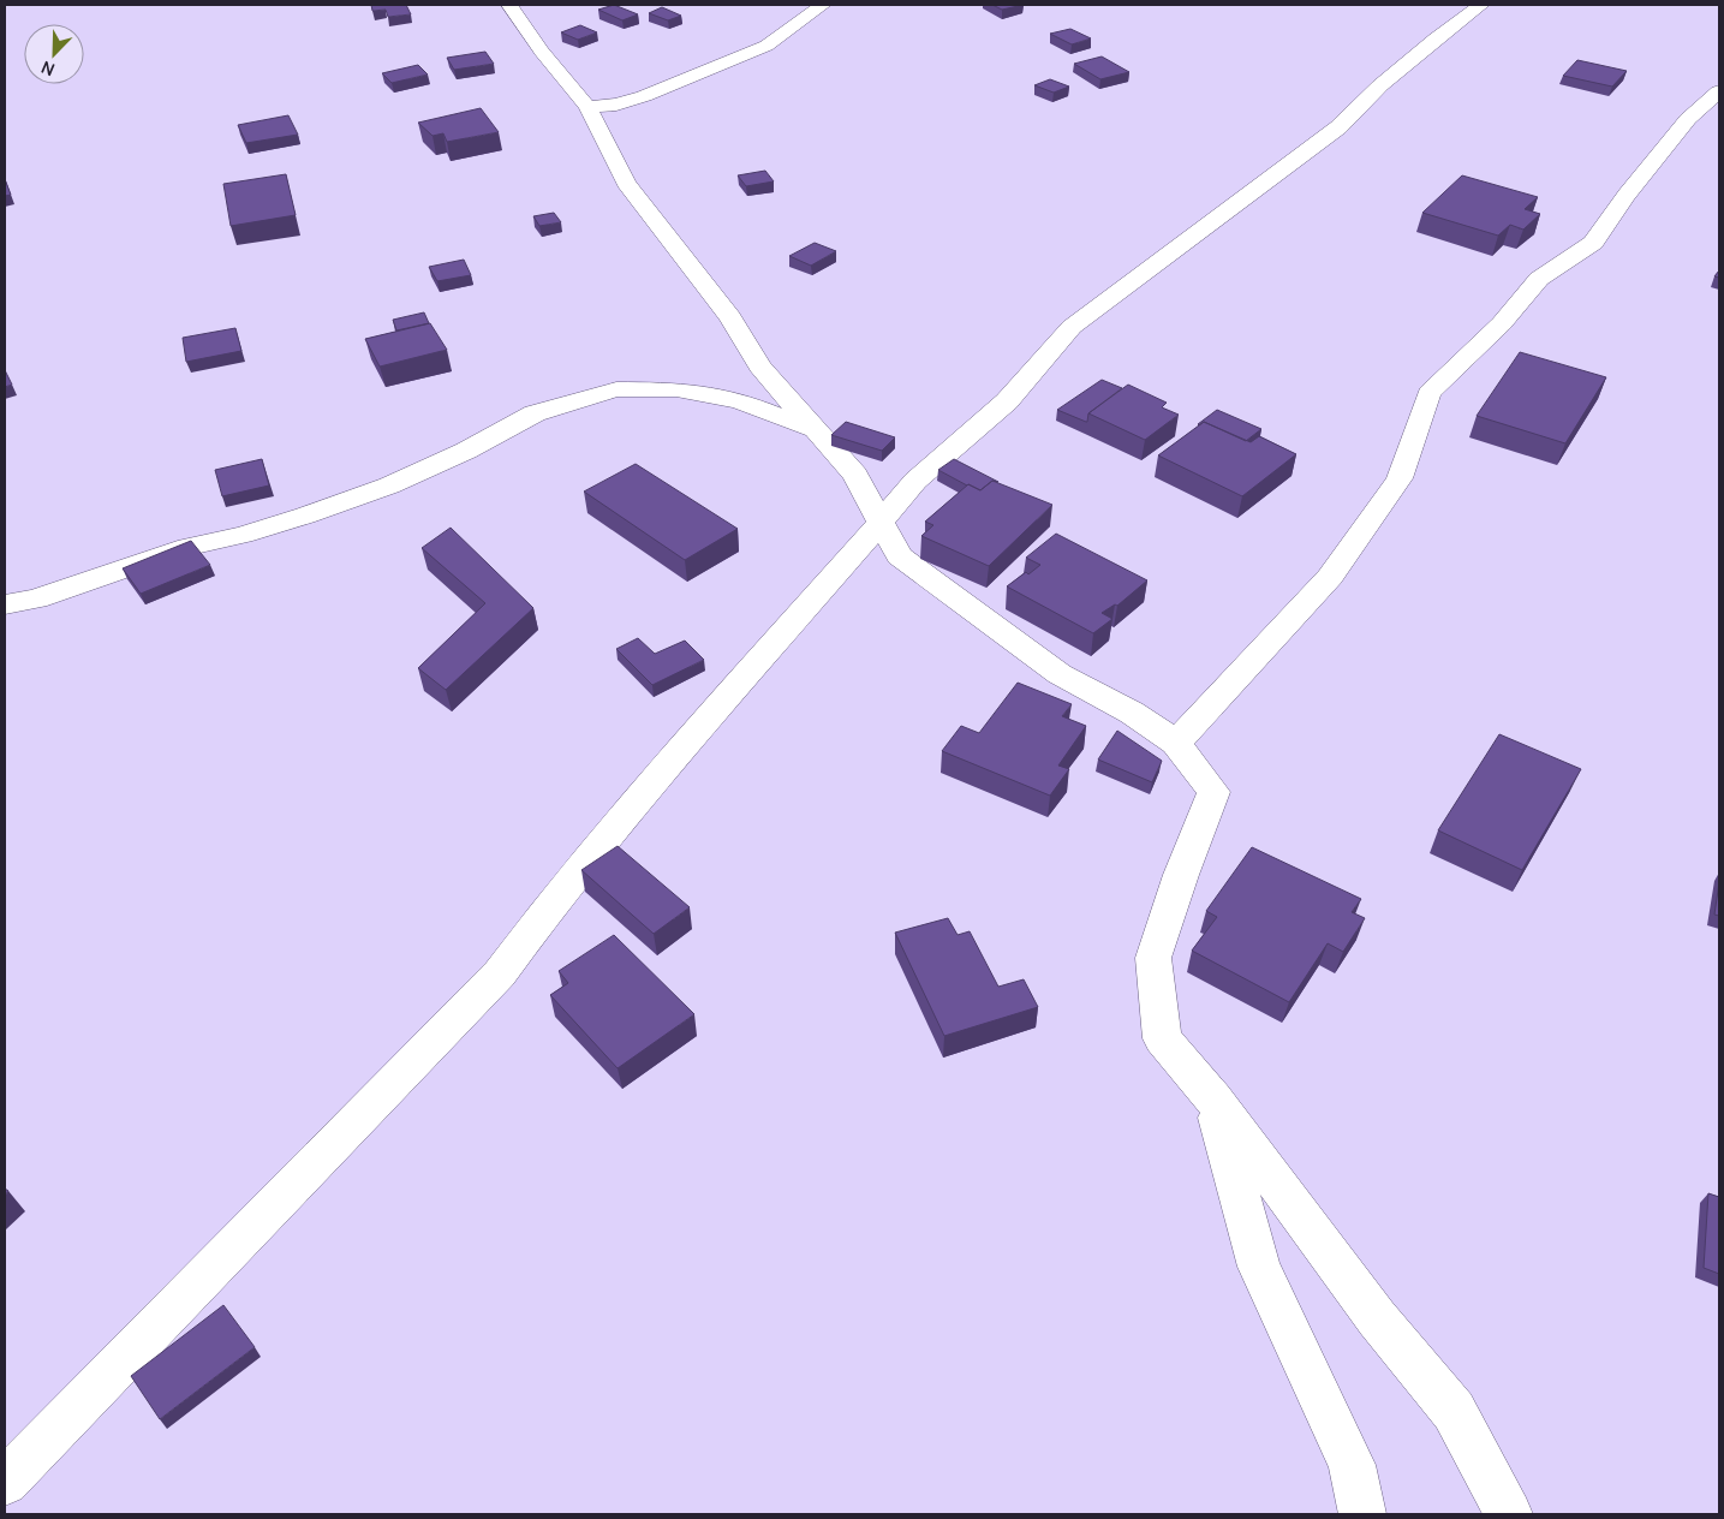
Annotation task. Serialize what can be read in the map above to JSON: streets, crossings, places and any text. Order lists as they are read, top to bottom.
{
  "north": "bottom left"
}
